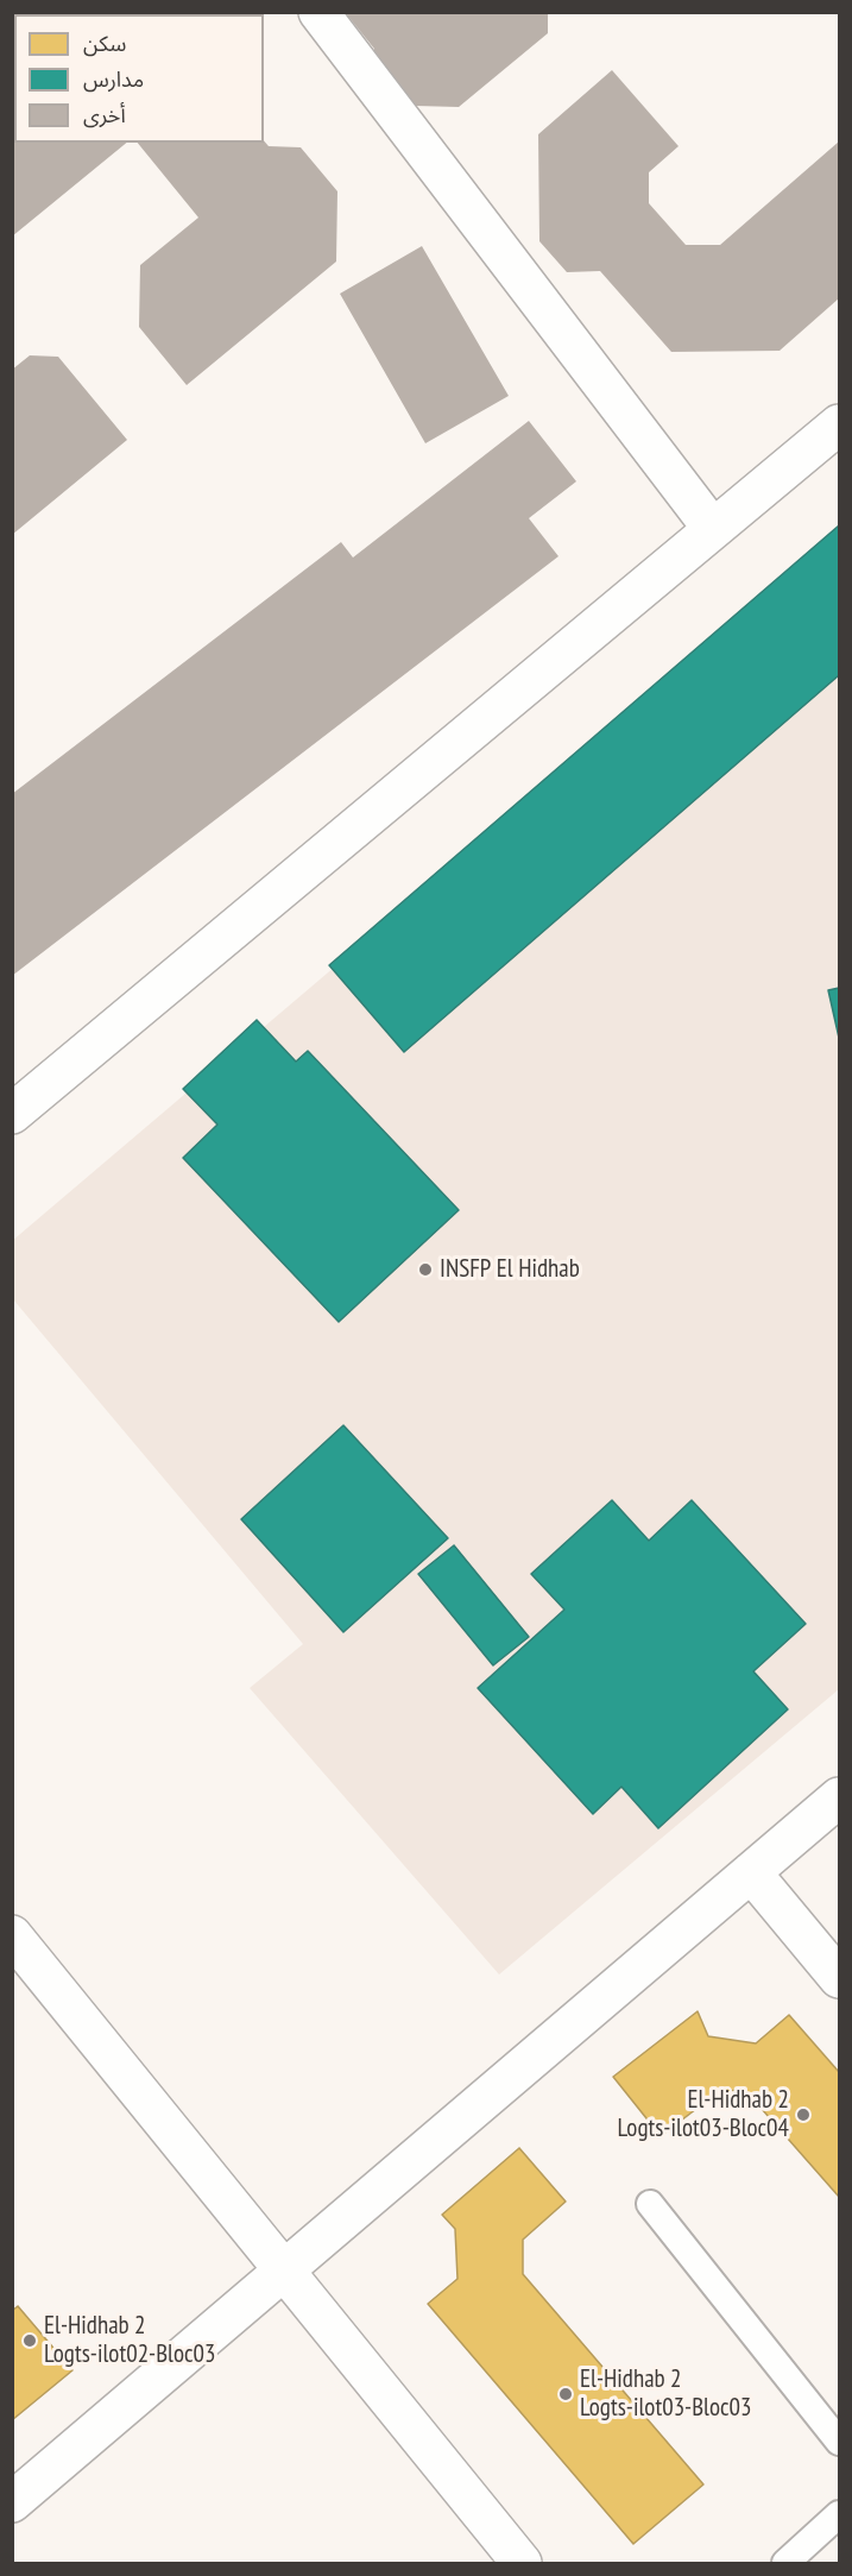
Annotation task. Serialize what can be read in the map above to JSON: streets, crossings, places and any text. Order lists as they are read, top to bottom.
{
  "places": [
    "INSFP El Hidhab",
    "El-Hidhab 2 Logts-ilot03-Bloc04",
    "El-Hidhab 2 Logts-ilot02-Bloc03",
    "El-Hidhab 2 Logts-ilot03-Bloc03"
  ],
  "legend": ["سكن", "مدارس", "أخرى"]
}
